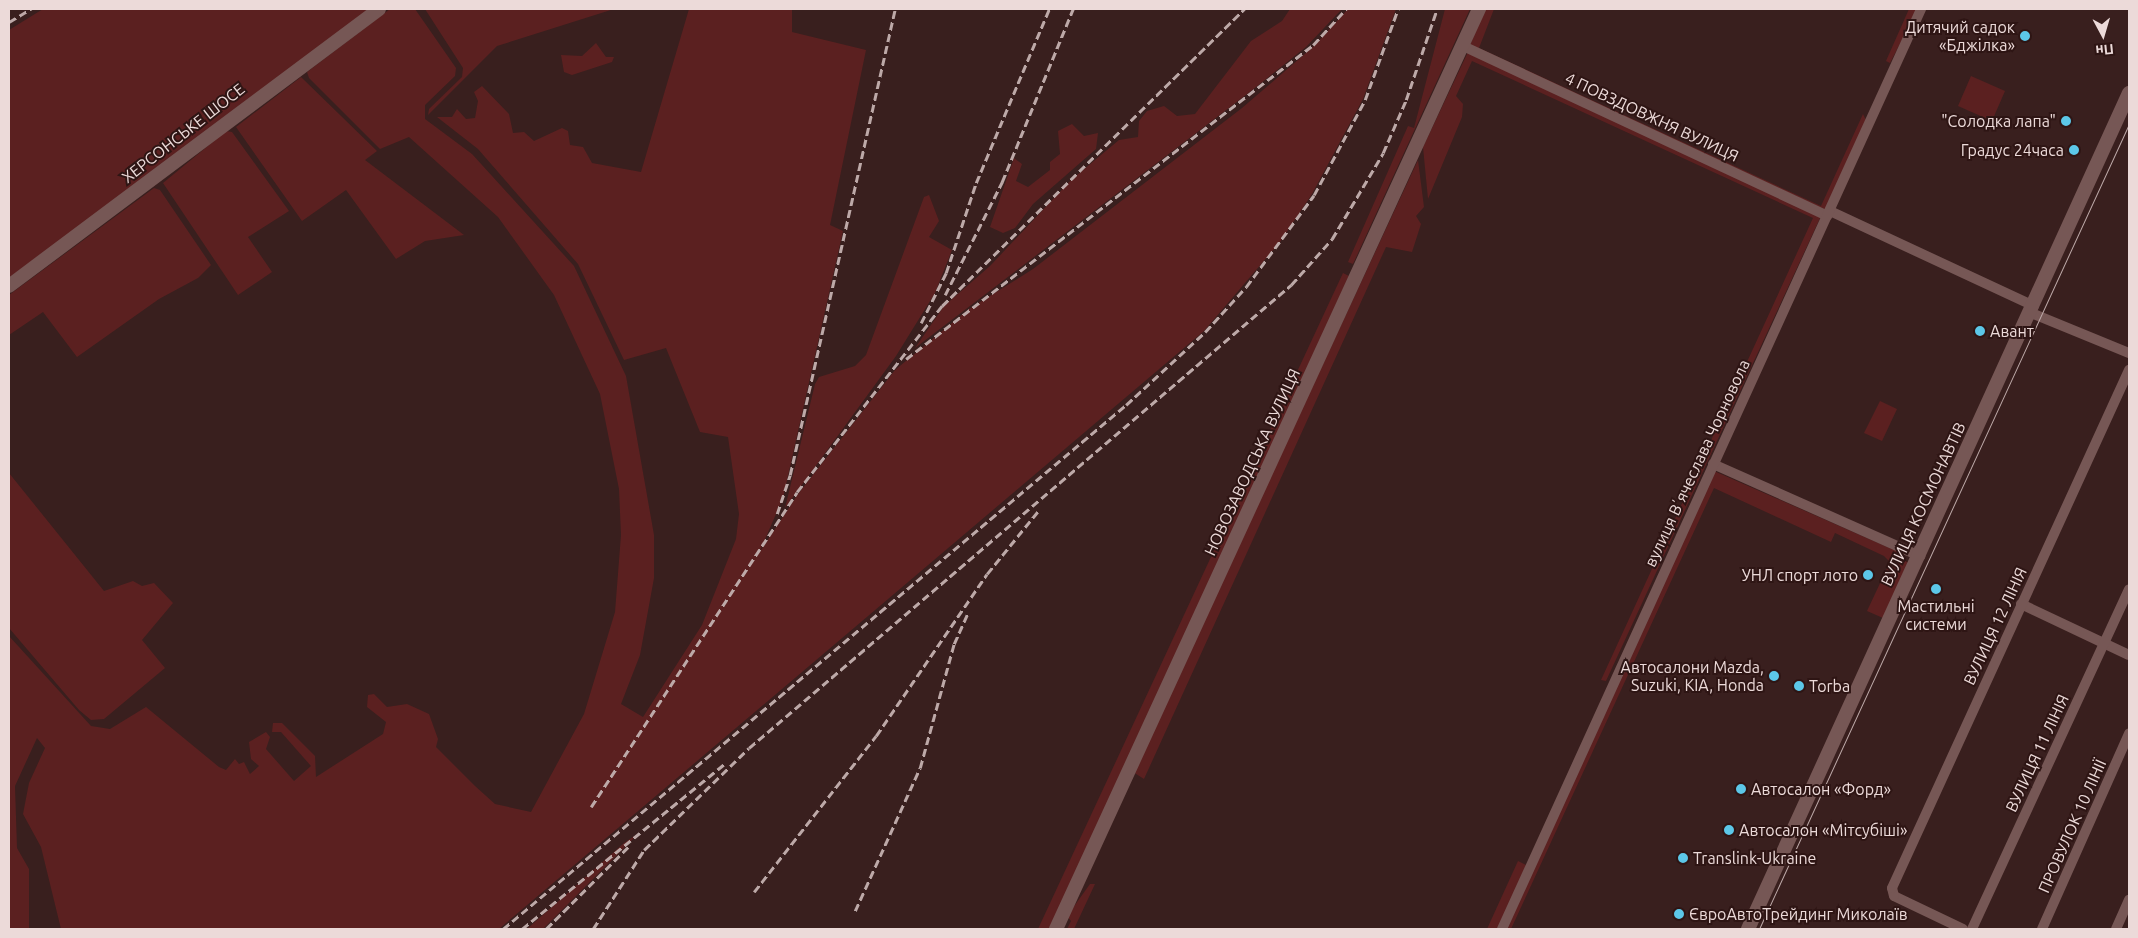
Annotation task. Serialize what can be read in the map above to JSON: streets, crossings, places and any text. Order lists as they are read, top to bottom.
{
  "streets": {
    "main road": ["ХЕРСОНСЬКЕ ШОСЕ", "НОВОЗАВОДСЬКА ВУЛИЦЯ", "ВУЛИЦЯ КОСМОНАВТІВ"],
    "street": [
      "4 ПОВЗДОВЖНЯ ВУЛИЦЯ",
      "вулиця Вʼячеслава Чорновола",
      "ВУЛИЦЯ 12 ЛІНІЯ",
      "ВУЛИЦЯ 11 ЛІНІЯ",
      "ПРОВУЛОК 10 ЛІНІЇ"
    ]
  },
  "crossings": [
    ["4 ПОВЗДОВЖНЯ ВУЛИЦЯ", "НОВОЗАВОДСЬКА ВУЛИЦЯ"],
    ["4 ПОВЗДОВЖНЯ ВУЛИЦЯ", "вулиця Вʼячеслава Чорновола"],
    ["4 ПОВЗДОВЖНЯ ВУЛИЦЯ", "ВУЛИЦЯ КОСМОНАВТІВ"]
  ],
  "places": [
    "Дитячий садок «Бджілка»",
    "\"Солодка лапа\"",
    "Градус 24часа",
    "Авант",
    "УНЛ спорт лото",
    "Мастильні системи",
    "Автосалони Mazda, Suzuki, KIA, Honda",
    "Torba",
    "Автосалон «Форд»",
    "Автосалон «Мітсубіші»",
    "Translink-Ukraine",
    "ЄвроАвтоТрейдинг Миколаїв"
  ],
  "north": "bottom"
}
